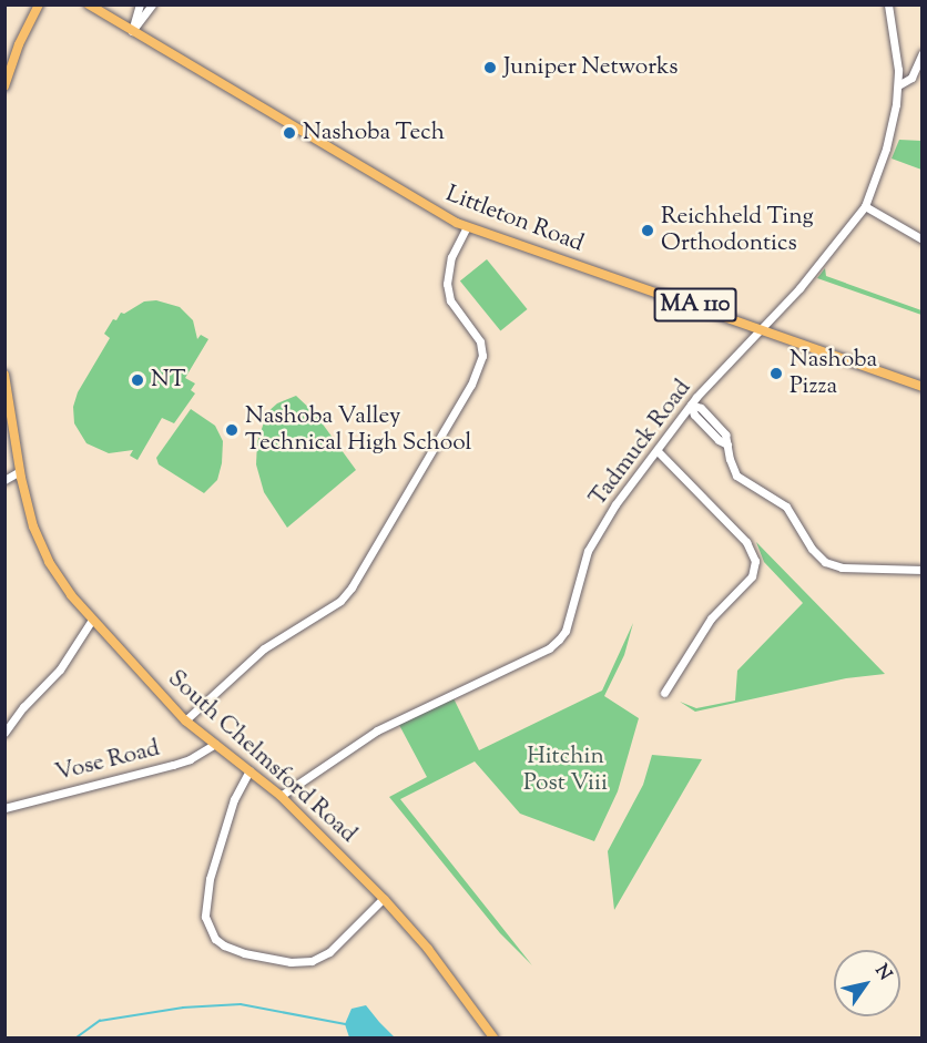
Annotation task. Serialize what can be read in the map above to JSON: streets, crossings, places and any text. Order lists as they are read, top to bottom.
{
  "streets": {
    "main road": ["Littleton Road", "MA 110", "South Chelmsford Road"],
    "street": ["Tadmuck Road", "Vose Road"]
  },
  "crossings": [
    ["Littleton Road", "Tadmuck Road"],
    ["Tadmuck Road", "South Chelmsford Road"],
    ["South Chelmsford Road", "Vose Road"]
  ],
  "parks": ["Hitchin Post Viii"],
  "places": [
    "Juniper Networks",
    "Nashoba Tech",
    "Reichheld Ting Orthodontics",
    "Nashoba Pizza",
    "NT",
    "Nashoba Valley Technical High School"
  ],
  "north": "top right"
}
